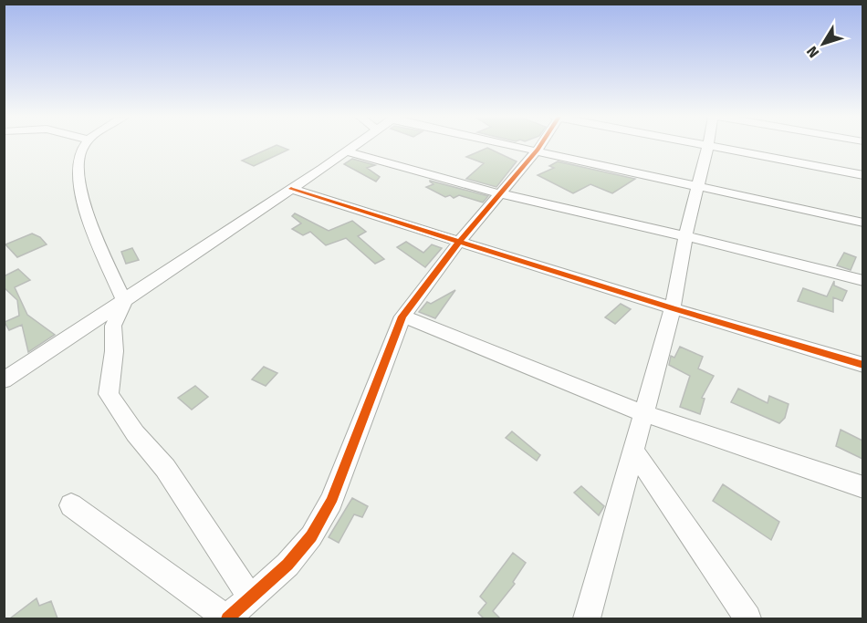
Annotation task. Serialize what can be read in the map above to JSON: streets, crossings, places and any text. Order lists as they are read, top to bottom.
{
  "north": "bottom left"
}
